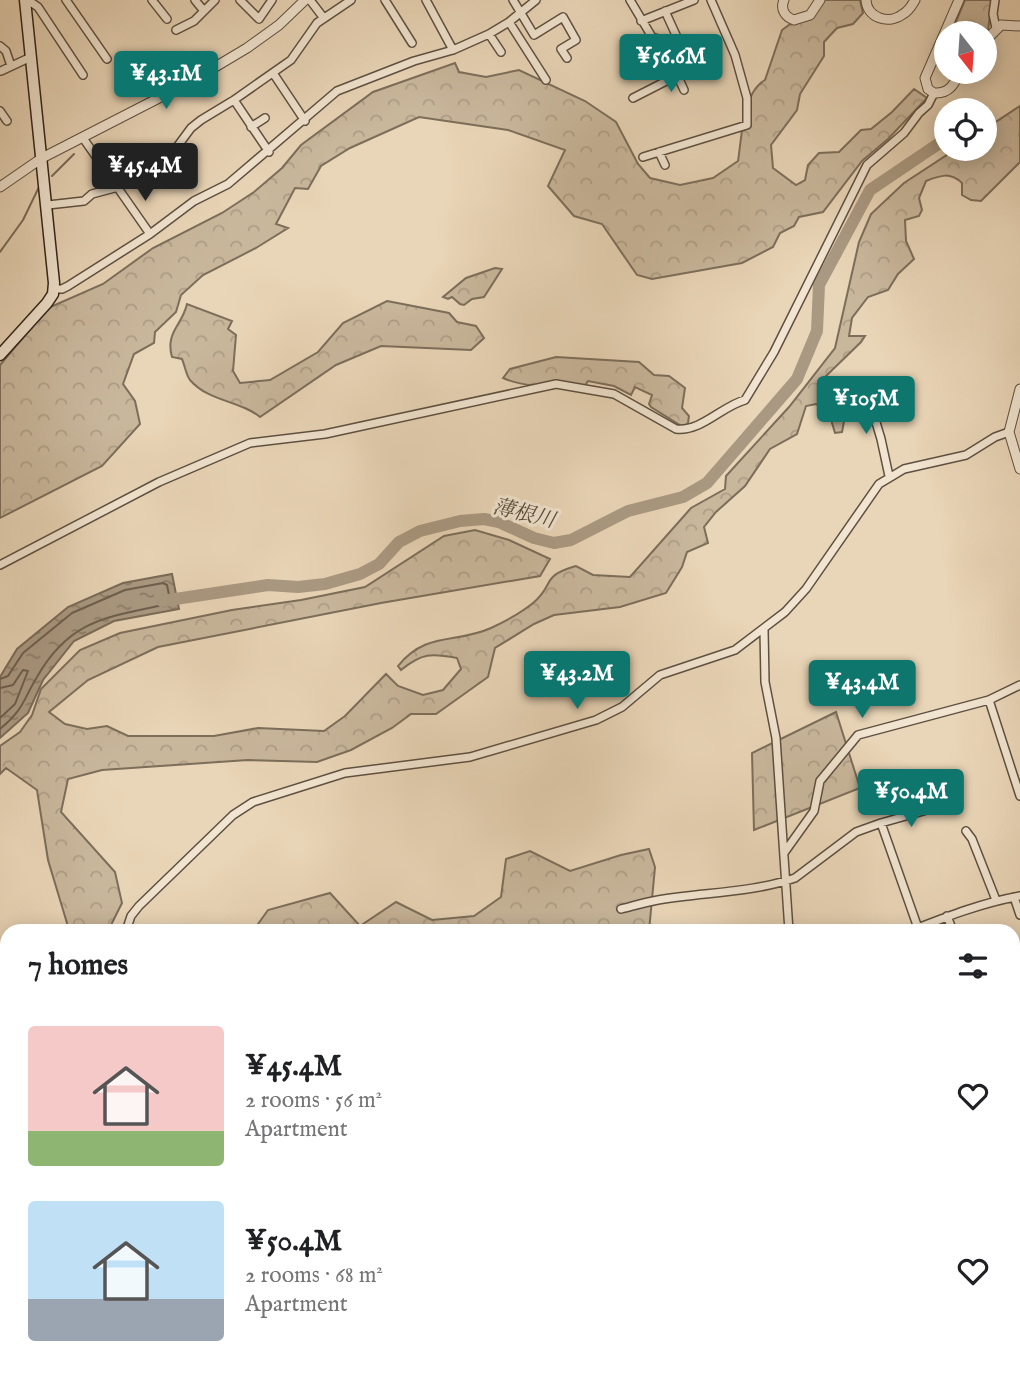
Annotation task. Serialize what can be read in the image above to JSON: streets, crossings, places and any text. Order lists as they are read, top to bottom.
{
  "water": ["薄根川"],
  "north": "bottom",
  "page": {
    "price": [
      "¥56.6M",
      "¥43.1M",
      "¥45.4M",
      "¥105M",
      "¥43.2M",
      "¥43.4M",
      "¥50.4M"
    ],
    "heading": "7 homes",
    "list": [
      {
        "name": "¥45.4M",
        "note": "2 rooms · 56 m² · Apartment"
      },
      {
        "name": "¥50.4M",
        "note": "2 rooms · 68 m² · Apartment"
      }
    ]
  }
}
